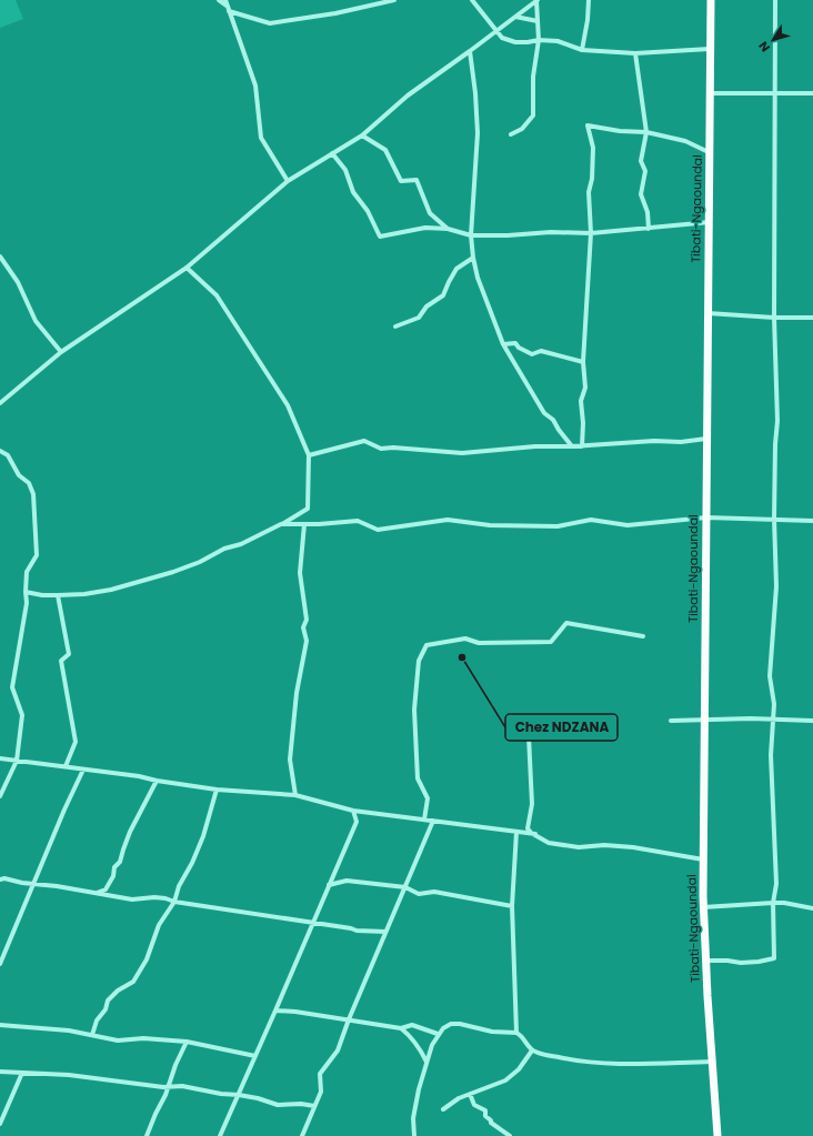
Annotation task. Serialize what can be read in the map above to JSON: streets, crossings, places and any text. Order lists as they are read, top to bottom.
{
  "streets": {
    "highway": ["Tibati-Ngaoundal"]
  },
  "places": ["Chez NDZANA"],
  "north": "bottom left"
}
